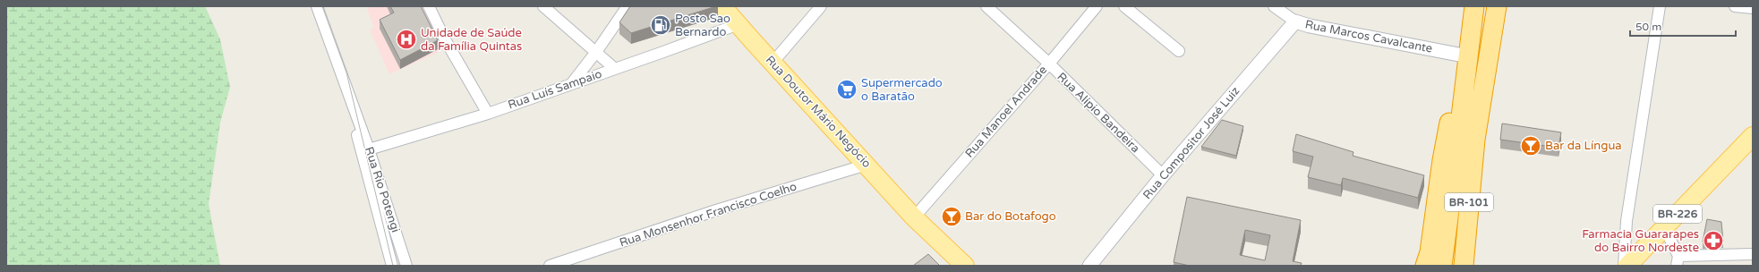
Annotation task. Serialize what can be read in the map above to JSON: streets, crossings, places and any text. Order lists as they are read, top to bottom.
{
  "streets": {
    "highway": ["BR-101"],
    "main road": ["Rua Doutor Mário Negócio", "BR-226"],
    "street": [
      "Rua Marcos Cavalcante",
      "Rua Luís Sampaio",
      "Rua Manoel Andrade",
      "Rua Alípio Bandeira",
      "Rua Compositor José Luiz",
      "Rua Rio Potengi",
      "Rua Monsenhor Francisco Coelho"
    ]
  },
  "crossings": [
    ["Rua Marcos Cavalcante", "Rua Compositor José Luiz"],
    ["Rua Marcos Cavalcante", "BR-101"],
    ["Rua Luís Sampaio", "Rua Doutor Mário Negócio"],
    ["Rua Luís Sampaio", "Rua Rio Potengi"],
    ["Rua Doutor Mário Negócio", "Rua Manoel Andrade"],
    ["Rua Doutor Mário Negócio", "Rua Monsenhor Francisco Coelho"],
    ["Rua Manoel Andrade", "Rua Alípio Bandeira"],
    ["Rua Alípio Bandeira", "Rua Compositor José Luiz"]
  ],
  "places": {
    "fuel station": ["Posto Sao Bernardo"],
    "hospital": ["Unidade de Saúde da Família Quintas"],
    "supermarket": ["Supermercado o Baratão"],
    "bar": ["Bar da Língua", "Bar do Botafogo"],
    "pharmacy": ["Farmacia Guararapes do Bairro Nordeste"]
  },
  "scale_bar": "50 m"
}
